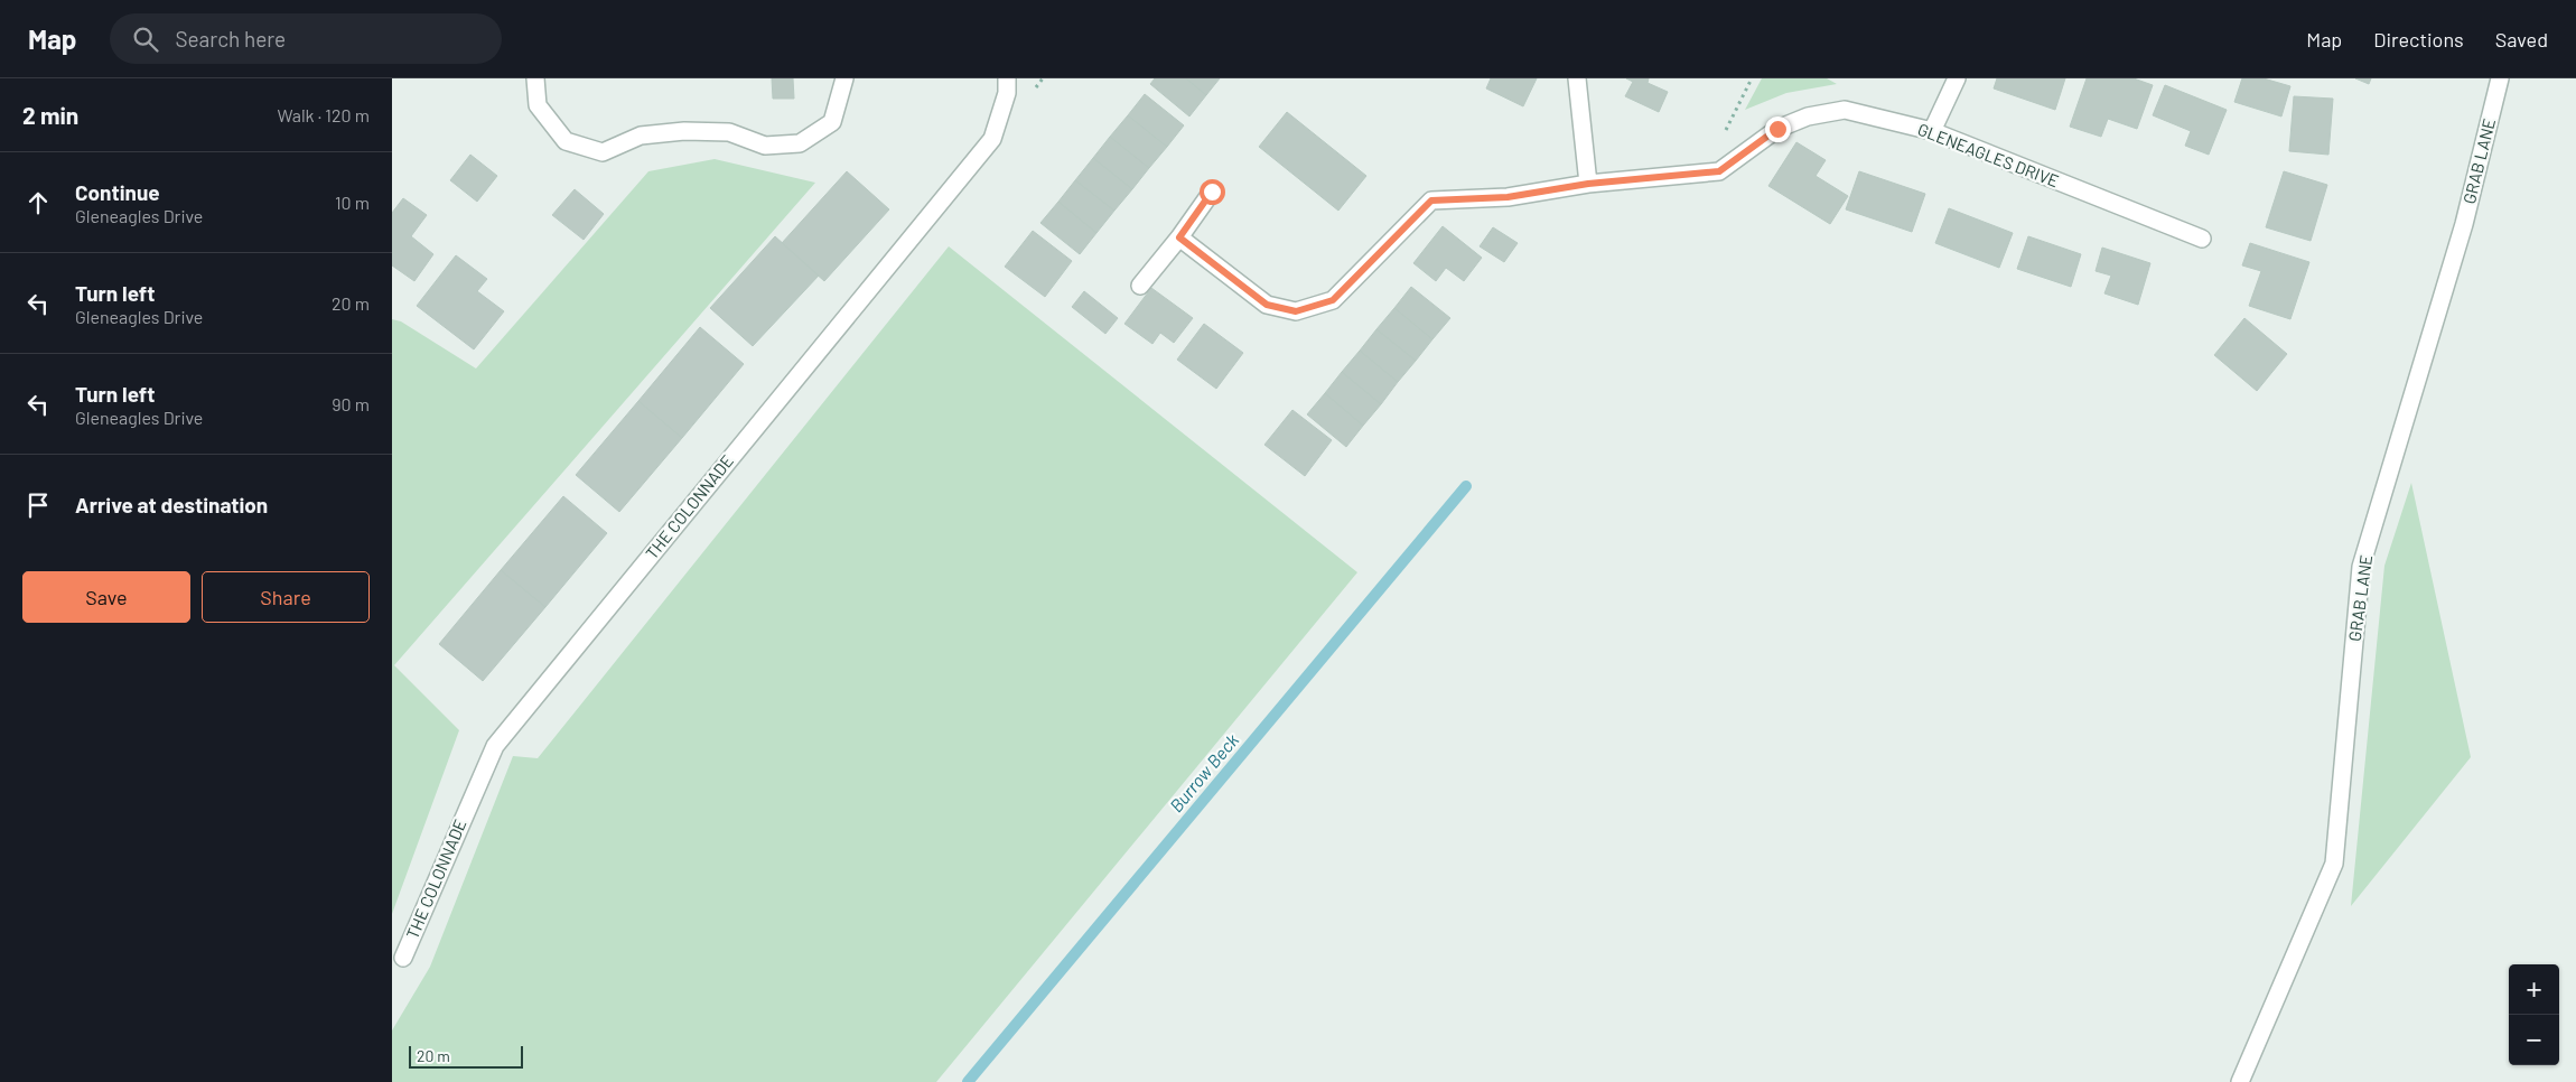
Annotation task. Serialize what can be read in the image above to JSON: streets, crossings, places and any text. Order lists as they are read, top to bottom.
{
  "streets": {
    "street": ["GLENEAGLES DRIVE", "GRAB LANE", "THE COLONNADE"]
  },
  "water": ["Burrow Beck"],
  "scale_bar": "20 m",
  "page": {
    "header": "Map",
    "search": "Search here",
    "nav": ["Map", "Directions", "Saved"],
    "heading": ["2 min", "Walk · 120 m"],
    "list": [
      ["Continue", "Gleneagles Drive", "10 m"],
      ["Turn left", "Gleneagles Drive", "20 m"],
      ["Turn left", "Gleneagles Drive", "90 m"],
      "Arrive at destination"
    ],
    "buttons": ["Save", "Share"],
    "map_buttons": ["+", "−"],
    "scale": "20 m"
  }
}
